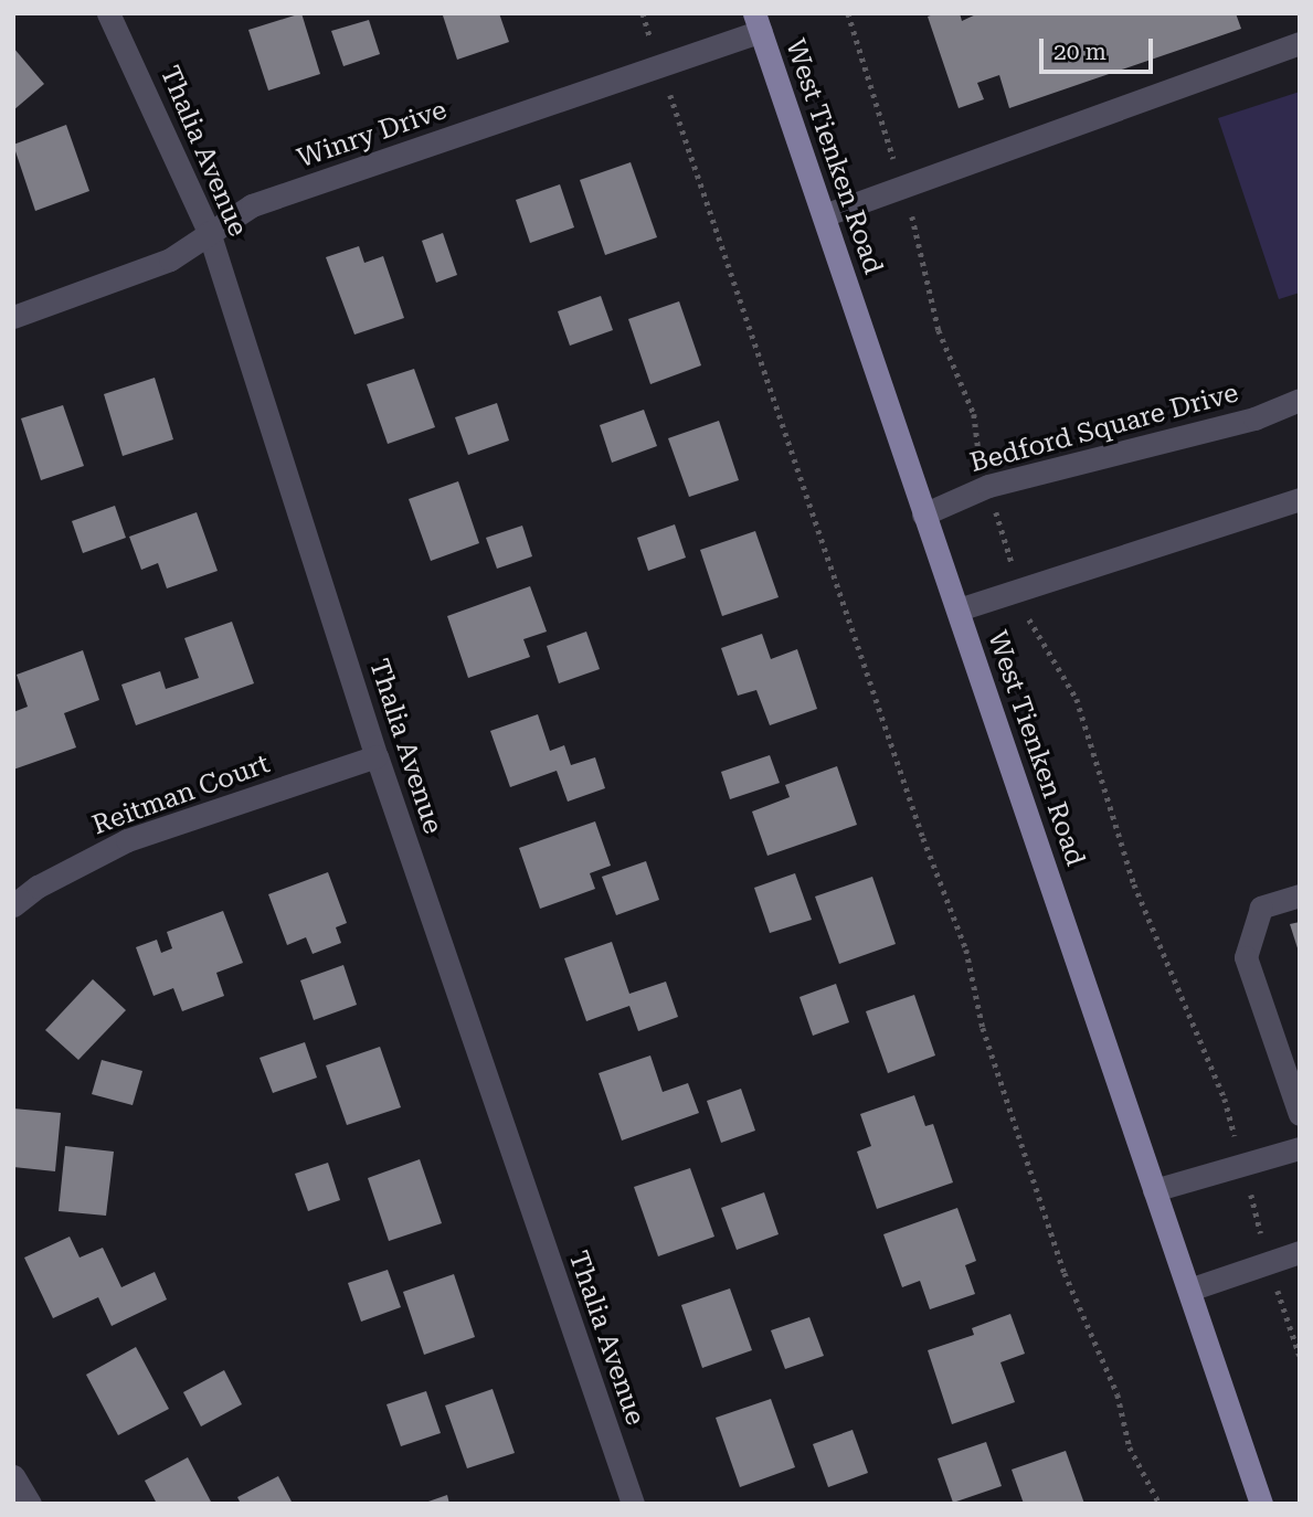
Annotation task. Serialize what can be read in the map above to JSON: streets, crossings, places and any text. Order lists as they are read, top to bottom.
{
  "streets": {
    "main road": ["West Tienken Road"],
    "street": [
      "Winry Drive",
      "Thalia Avenue",
      "Bedford Square Drive",
      "Reitman Court"
    ]
  },
  "crossings": [
    ["Winry Drive", "Thalia Avenue"],
    ["Winry Drive", "West Tienken Road"],
    ["Thalia Avenue", "Reitman Court"],
    ["West Tienken Road", "Bedford Square Drive"]
  ],
  "scale_bar": "20 m"
}
